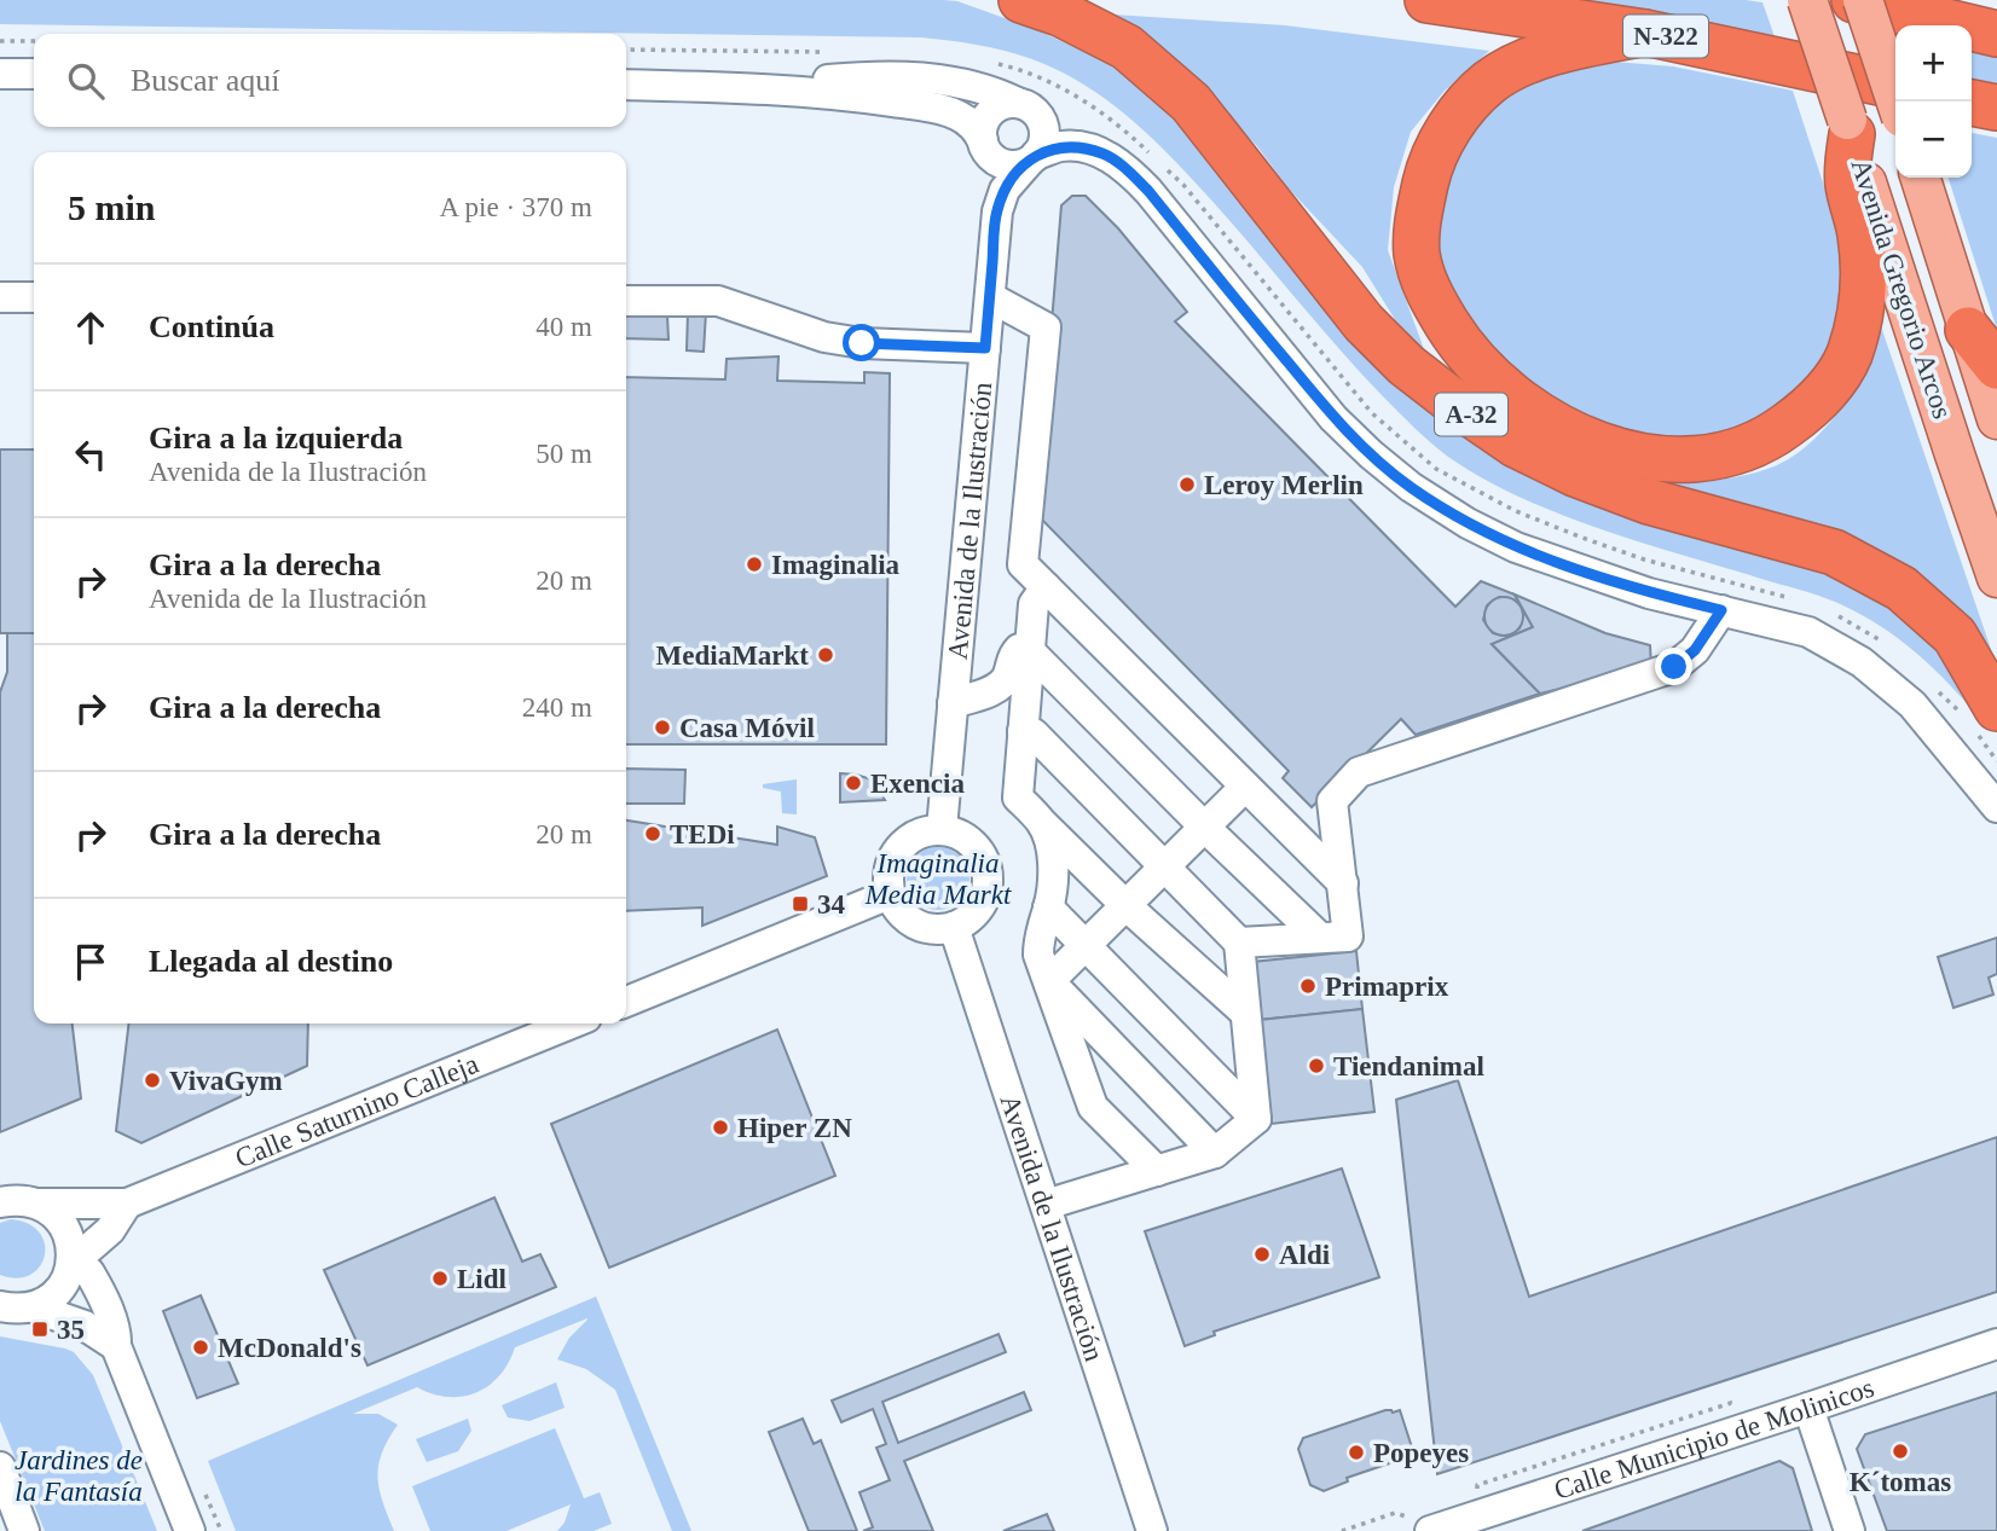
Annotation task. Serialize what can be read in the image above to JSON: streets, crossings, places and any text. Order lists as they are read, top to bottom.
{
  "streets": {
    "highway": ["N-322", "A-32"],
    "main road": ["Avenida Gregorio Arcos"],
    "street": ["Avenida de la Ilustración", "Calle Saturnino Calleja", "Calle Municipio de Molinicos"]
  },
  "crossings": [
    ["N-322", "A-32"],
    ["Avenida Gregorio Arcos", "A-32"]
  ],
  "parks": ["Imaginalia Media Markt", "Jardines de la Fantasía"],
  "places": {
    "other": [
      "Leroy Merlin",
      "Imaginalia",
      "MediaMarkt",
      "Casa Móvil",
      "Exencia",
      "TEDi",
      "Primaprix",
      "Tiendanimal",
      "VivaGym",
      "Hiper ZN",
      "Aldi",
      "Lidl",
      "McDonald's",
      "K´tomas",
      "Popeyes"
    ],
    "transit": ["34", "35"]
  },
  "page": {
    "map_buttons": ["+", "−"],
    "search": "Buscar aquí",
    "heading": ["5 min", "A pie · 370 m"],
    "list": [
      ["Continúa", "40 m"],
      ["Gira a la izquierda", "Avenida de la Ilustración", "50 m"],
      ["Gira a la derecha", "Avenida de la Ilustración", "20 m"],
      ["Gira a la derecha", "240 m"],
      ["Gira a la derecha", "20 m"],
      "Llegada al destino"
    ]
  }
}
